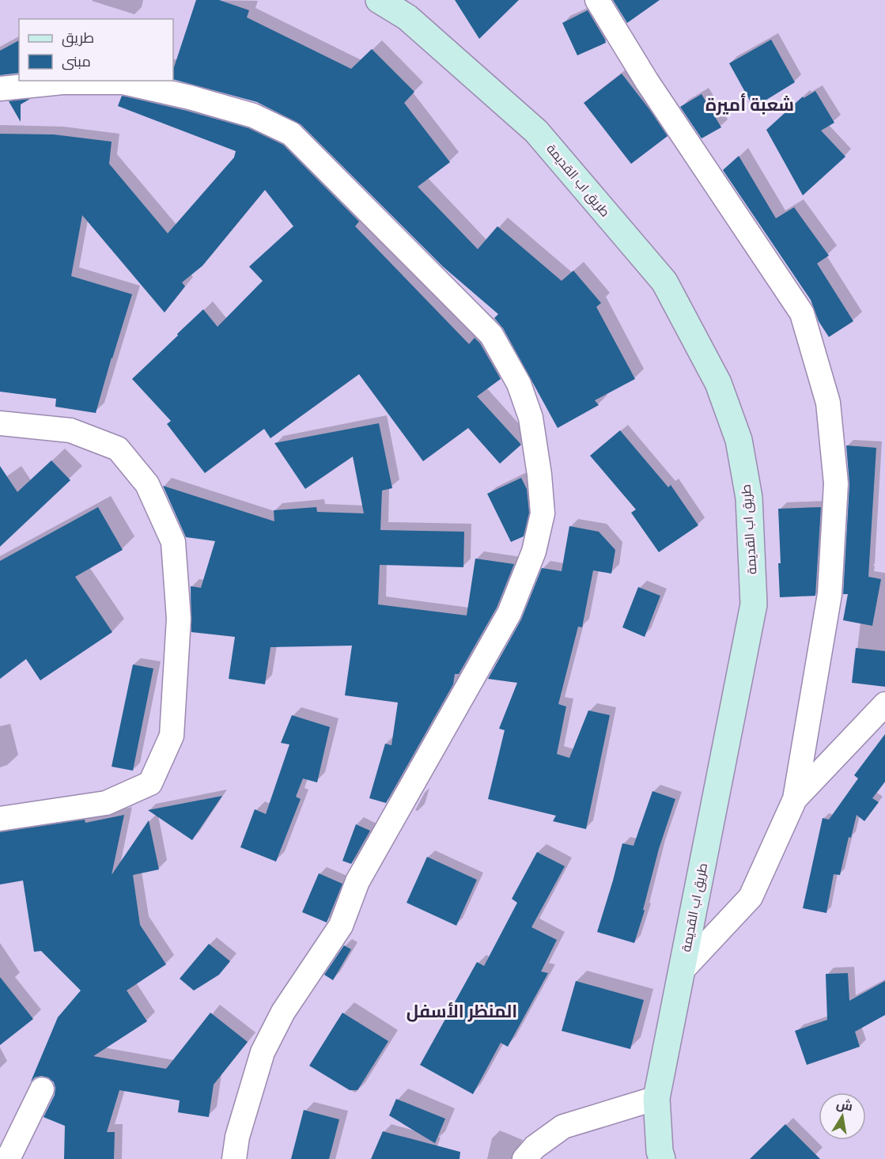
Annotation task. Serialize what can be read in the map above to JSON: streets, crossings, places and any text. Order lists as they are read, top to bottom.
{
  "streets": {
    "street": ["طريق اب القديمة"]
  },
  "districts": ["شعبة أميرة", "المنظر الأسفل"],
  "legend": ["طريق", "مبنى"],
  "north": "top"
}
